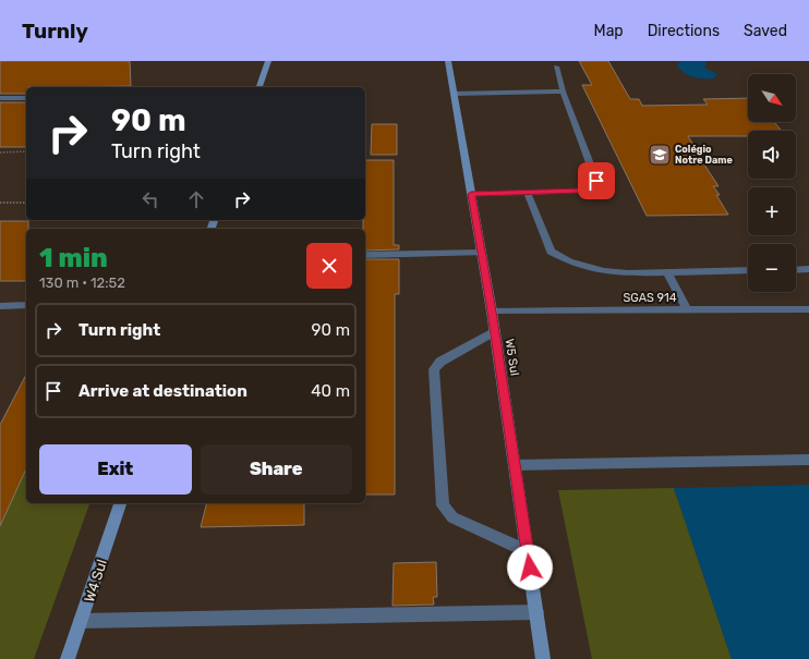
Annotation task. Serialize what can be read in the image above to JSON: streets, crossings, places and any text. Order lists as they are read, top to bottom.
{
  "streets": {
    "main road": ["W5 Sul", "W4 Sul"],
    "street": ["SGAS 914"]
  },
  "crossings": [
    ["SGAS 914", "W5 Sul"]
  ],
  "places": {
    "school or university": ["Colégio Notre Dame"]
  },
  "north": "bottom right",
  "page": {
    "header": "Turnly",
    "nav": ["Map", "Directions", "Saved"],
    "map_buttons": ["+", "−"],
    "turn": ["90 m", "Turn right"],
    "heading": ["1 min", "130 m · 12:52"],
    "list": [
      {
        "name": "Turn right",
        "value": "90 m"
      },
      {
        "name": "Arrive at destination",
        "value": "40 m"
      }
    ],
    "buttons": ["Exit", "Share"]
  }
}
